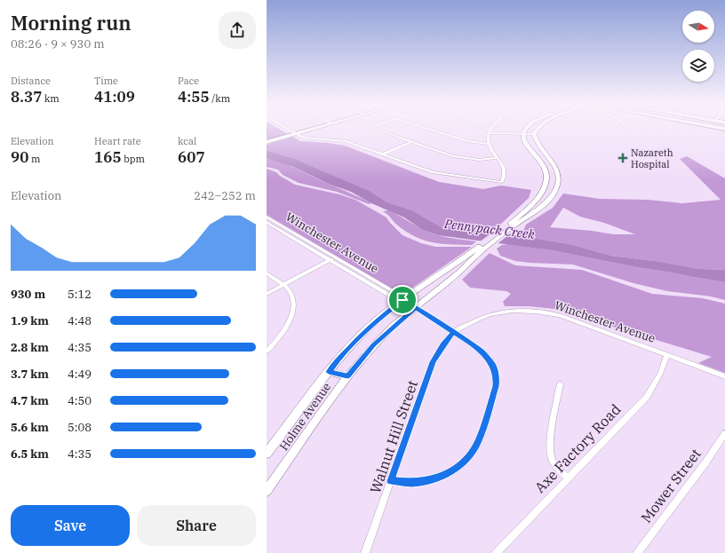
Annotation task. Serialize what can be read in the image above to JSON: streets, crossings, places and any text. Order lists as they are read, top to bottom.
{
  "streets": {
    "main road": ["Holme Avenue"],
    "street": [
      "Winchester Avenue",
      "Walnut Hill Street",
      "Axe Factory Road",
      "Mower Street"
    ]
  },
  "crossings": [
    ["Winchester Avenue", "Holme Avenue"],
    ["Winchester Avenue", "Walnut Hill Street"],
    ["Winchester Avenue", "Axe Factory Road"]
  ],
  "water": ["Pennypack Creek"],
  "places": {
    "health": ["Nazareth Hospital"]
  },
  "north": "right",
  "page": {
    "heading": ["Morning run", "08:26 · 9 × 930 m"],
    "stats": [
      ["Distance", "8.37 km"],
      ["Time", "41:09"],
      ["Pace", "4:55 /km"],
      ["Elevation", "90 m"],
      ["Heart rate", "165 bpm"],
      ["kcal", "607"]
    ],
    "chart": ["Elevation", "242–252 m"],
    "list": [
      {
        "name": "930 m",
        "note": "5:12"
      },
      {
        "name": "1.9 km",
        "note": "4:48"
      },
      {
        "name": "2.8 km",
        "note": "4:35"
      },
      {
        "name": "3.7 km",
        "note": "4:49"
      },
      {
        "name": "4.7 km",
        "note": "4:50"
      },
      {
        "name": "5.6 km",
        "note": "5:08"
      },
      {
        "name": "6.5 km",
        "note": "4:35"
      }
    ],
    "buttons": ["Save", "Share"]
  }
}
